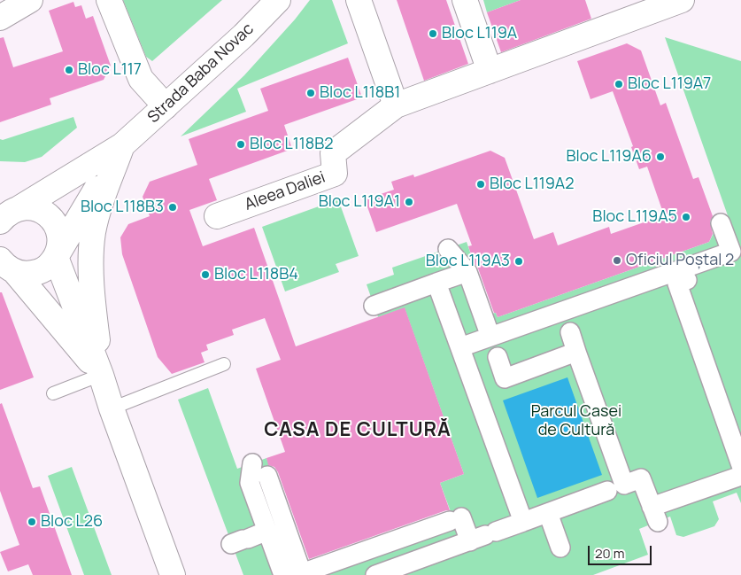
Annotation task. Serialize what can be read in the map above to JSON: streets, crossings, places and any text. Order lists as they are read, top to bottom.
{
  "streets": {
    "main road": ["Strada Baba Novac", "Aleea Daliei"]
  },
  "districts": ["CASA DE CULTURĂ"],
  "parks": ["Parcul Casei de Cultură"],
  "places": [
    "Bloc L119A",
    "Bloc L117",
    "Bloc L119A7",
    "Bloc L118B1",
    "Bloc L118B2",
    "Bloc L119A6",
    "Bloc L119A2",
    "Bloc L119A1",
    "Bloc L118B3",
    "Bloc L119A5",
    "Oficiul Poștal 2",
    "Bloc L119A3",
    "Bloc L118B4",
    "Bloc L26"
  ],
  "scale_bar": "20 m"
}
